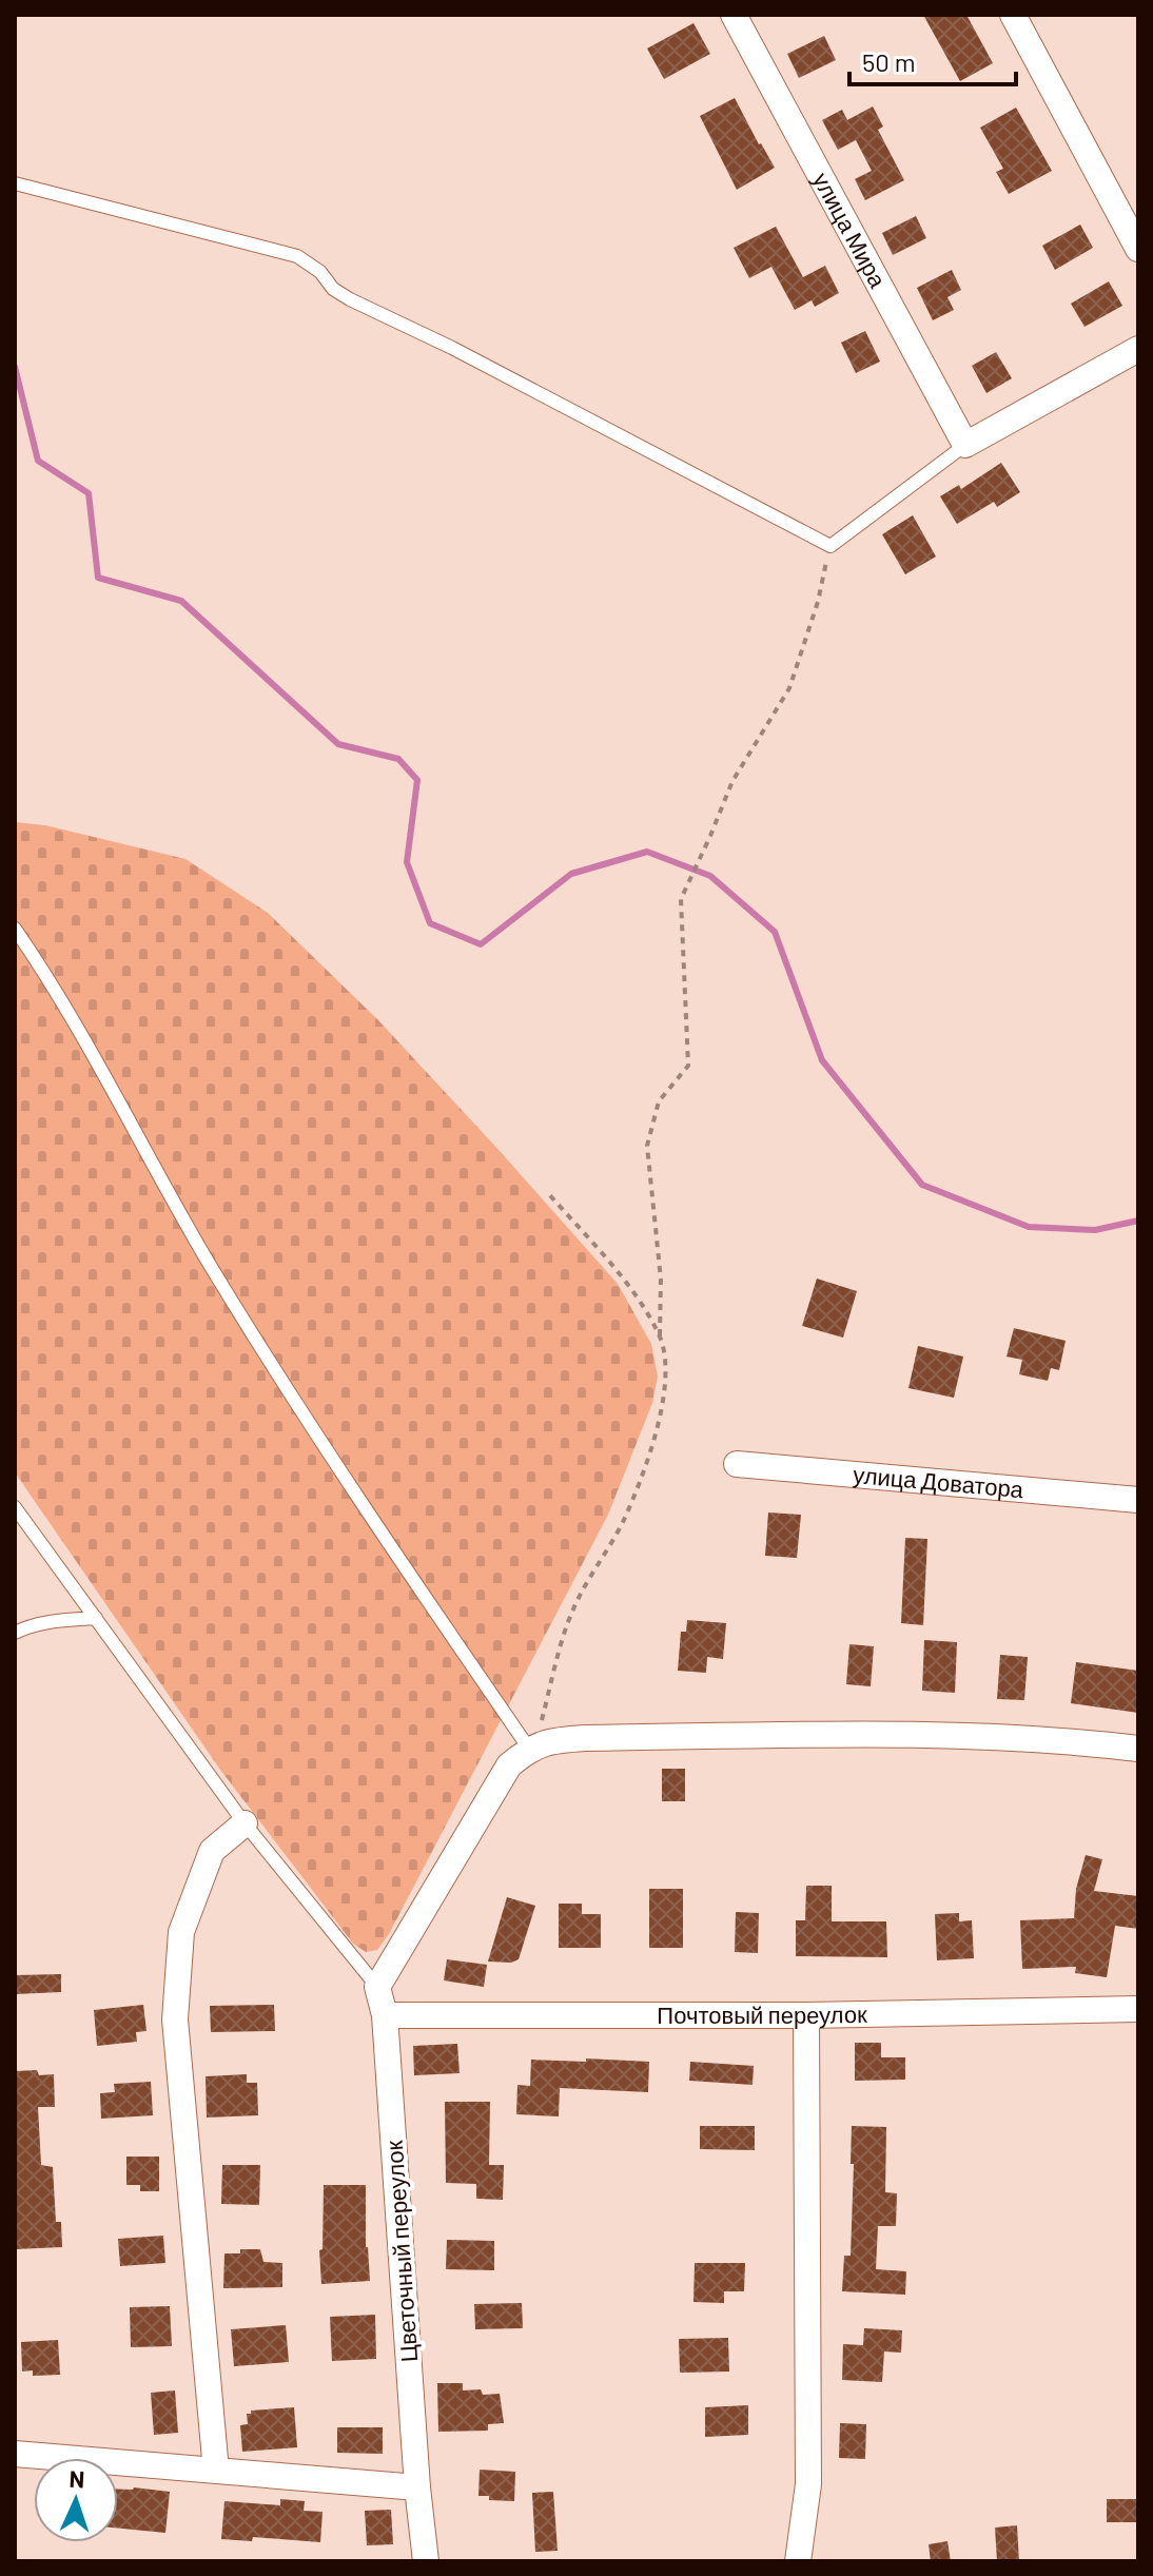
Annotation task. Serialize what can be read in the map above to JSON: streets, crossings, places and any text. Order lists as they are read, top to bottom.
{
  "streets": {
    "street": [
      "улица Мира",
      "улица Доватора",
      "Почтовый переулок",
      "Цветочный переулок"
    ]
  },
  "crossings": [
    ["Почтовый переулок", "Цветочный переулок"]
  ],
  "scale_bar": "50 m",
  "north": "top"
}
